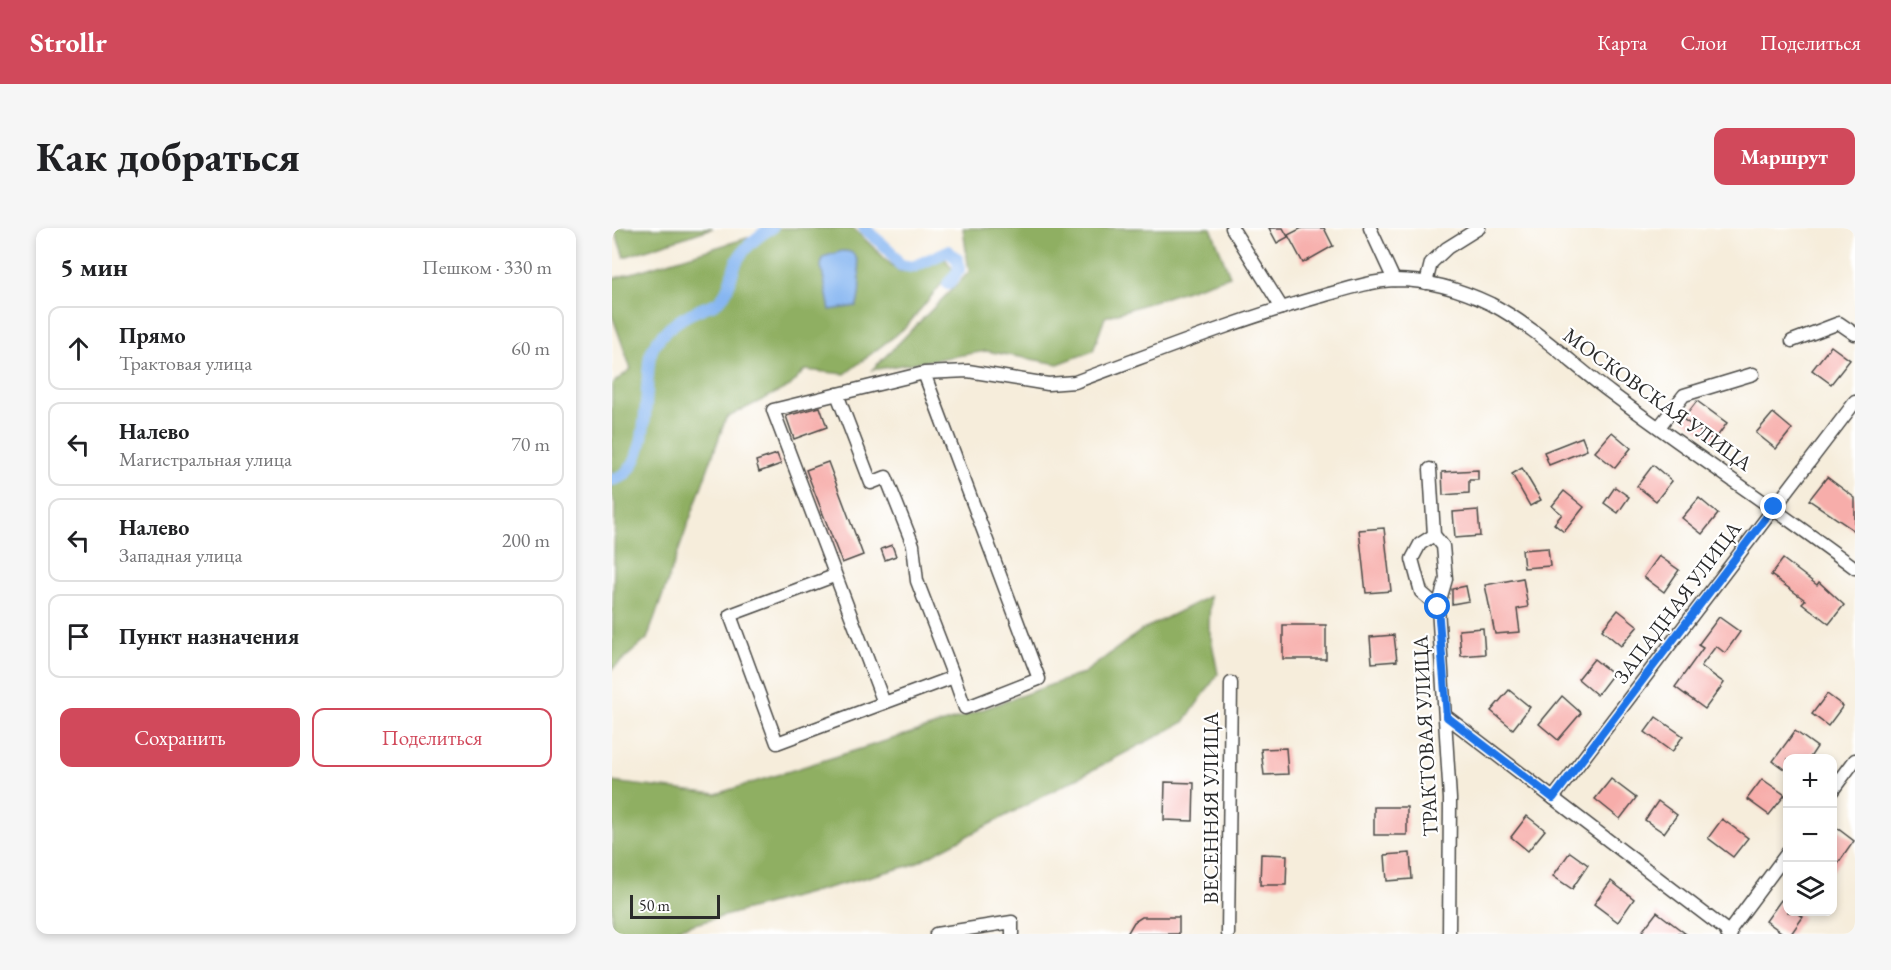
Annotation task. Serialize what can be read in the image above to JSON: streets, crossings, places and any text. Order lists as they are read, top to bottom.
{
  "streets": {
    "street": [
      "МОСКОВСКАЯ УЛИЦА",
      "ЗАПАДНАЯ УЛИЦА",
      "ТРАКТОВАЯ УЛИЦА",
      "ВЕСЕННЯЯ УЛИЦА"
    ]
  },
  "crossings": [
    ["МОСКОВСКАЯ УЛИЦА", "ЗАПАДНАЯ УЛИЦА"]
  ],
  "scale_bar": "50 m",
  "page": {
    "header": "Strollr",
    "nav": ["Карта", "Слои", "Поделиться"],
    "buttons": [
      "Маршрут",
      ["Сохранить", "Поделиться"]
    ],
    "title": "Как добраться",
    "heading": ["5 мин", "Пешком · 330 m"],
    "list": [
      ["Прямо", "Трактовая улица", "60 m"],
      ["Налево", "Магистральная улица", "70 m"],
      ["Налево", "Западная улица", "200 m"],
      "Пункт назначения"
    ],
    "map_buttons": ["+", "−"],
    "scale": "50 m"
  }
}
